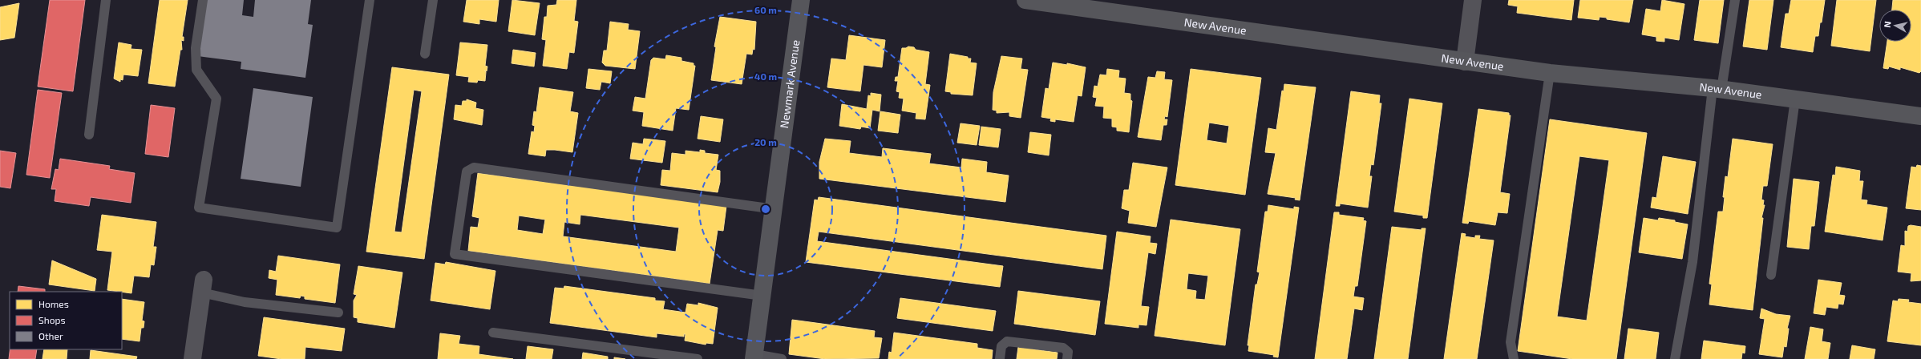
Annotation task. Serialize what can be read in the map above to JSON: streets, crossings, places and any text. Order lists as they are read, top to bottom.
{
  "streets": {
    "street": ["New Avenue", "Newmark Avenue"]
  },
  "legend": ["Homes", "Shops", "Other"],
  "north": "left",
  "rings": ["60 m", "40 m", "20 m"]
}
